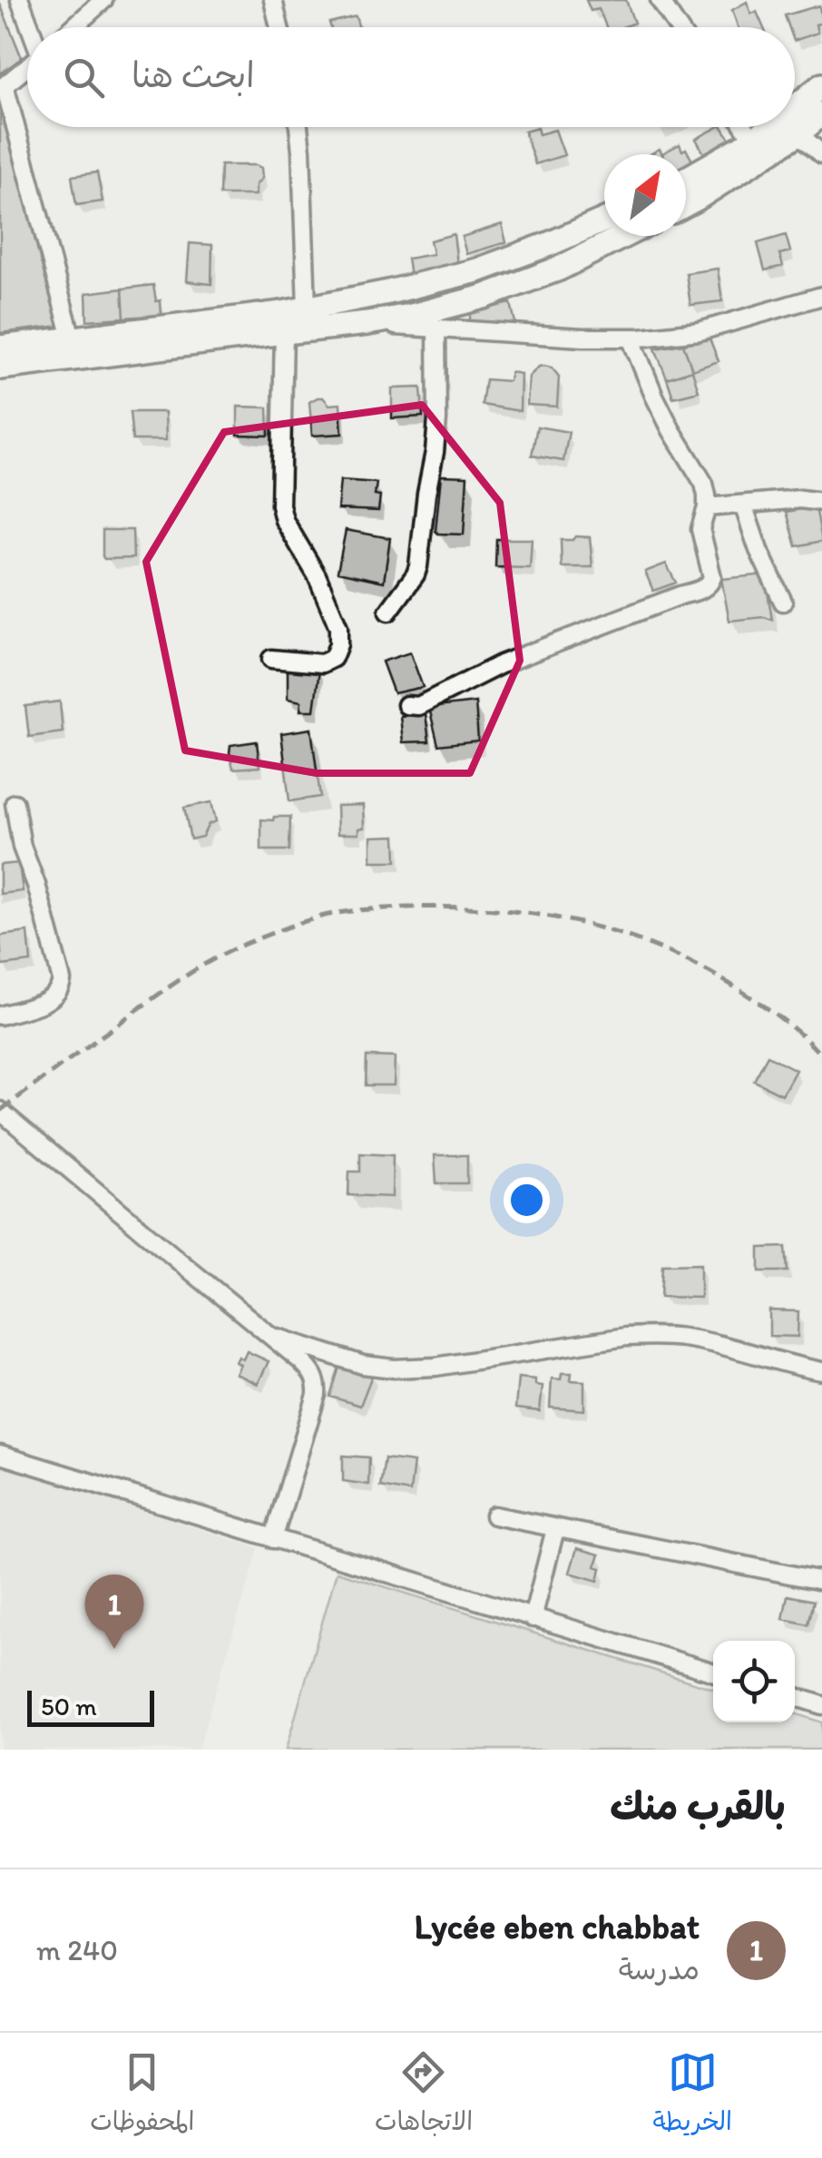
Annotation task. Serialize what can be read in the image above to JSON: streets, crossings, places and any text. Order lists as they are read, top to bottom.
{
  "scale_bar": "50 m",
  "north": "top right",
  "page": {
    "search": "ابحث هنا",
    "pins": "1",
    "scale": "50 m",
    "heading": "بالقرب منك",
    "list": [
      {
        "mark": "1",
        "name": "Lycée eben chabbat",
        "note": "مدرسة",
        "value": "240 m"
      }
    ],
    "nav": ["الخريطة", "الاتجاهات", "المحفوظات"]
  }
}
